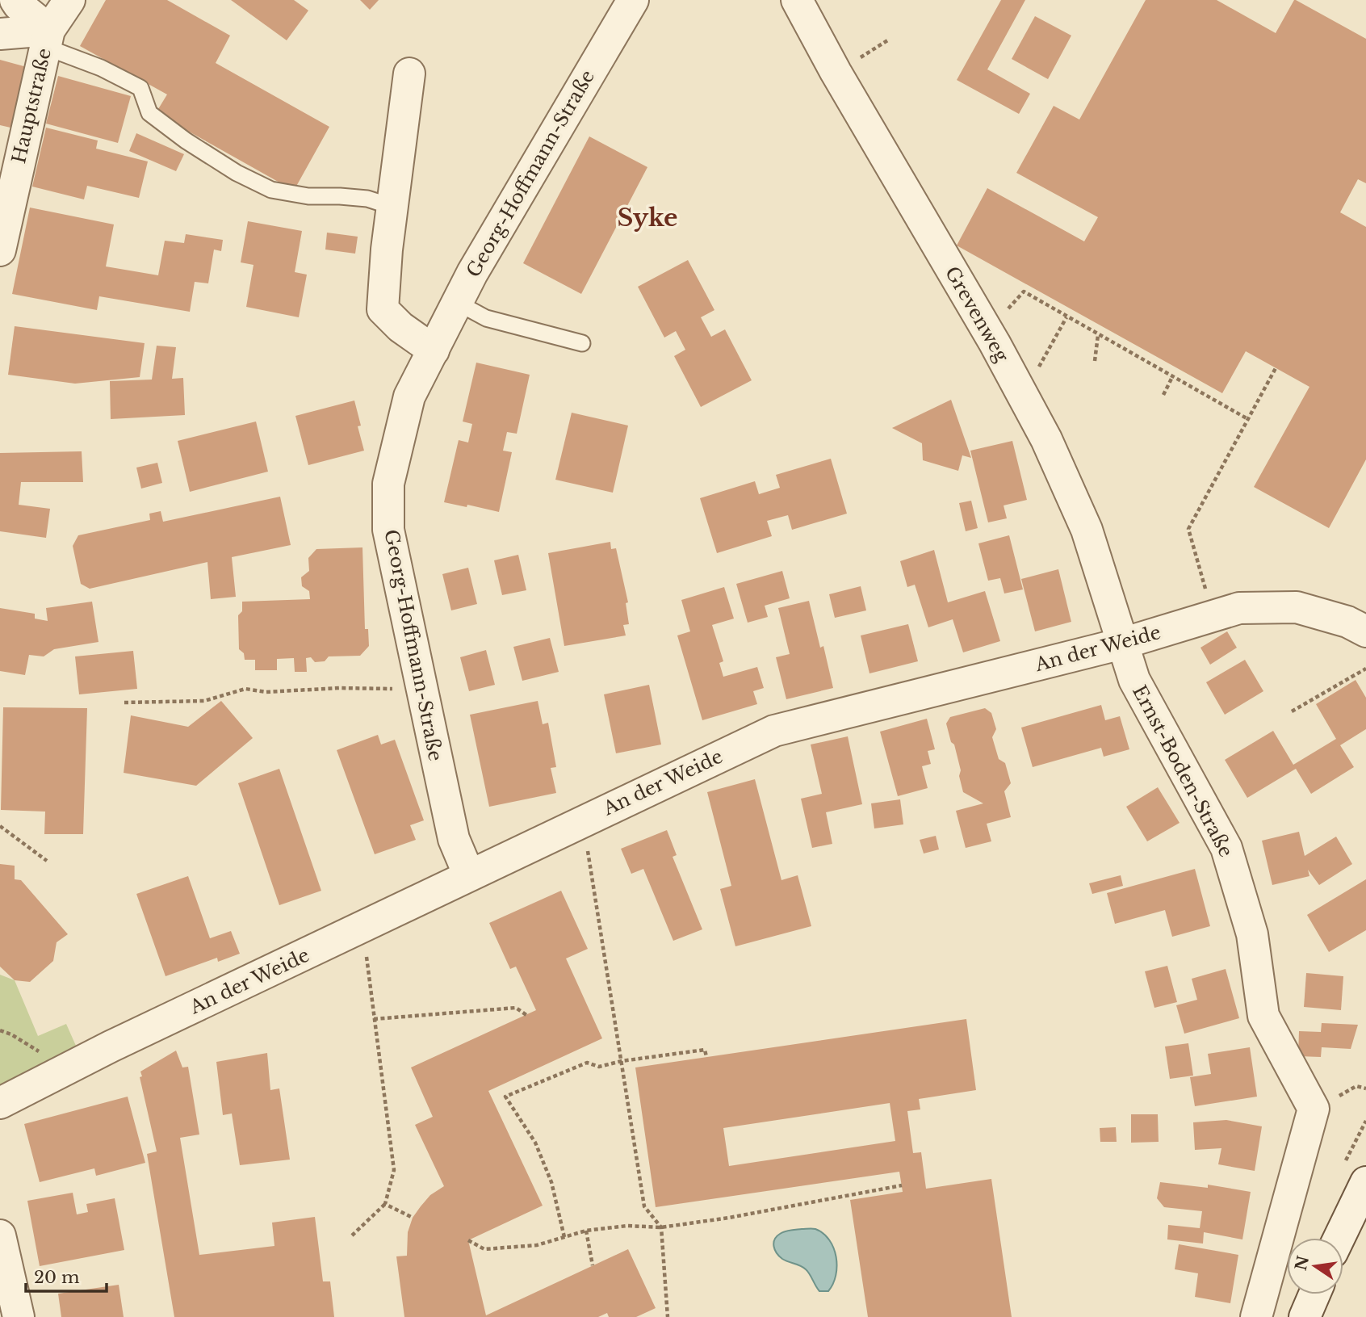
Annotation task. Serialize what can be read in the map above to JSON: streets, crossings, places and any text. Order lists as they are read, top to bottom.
{
  "streets": {
    "street": [
      "Hauptstraße",
      "Georg-Hoffmann-Straße",
      "Grevenweg",
      "An der Weide",
      "Ernst-Boden-Straße"
    ]
  },
  "crossings": [
    ["Georg-Hoffmann-Straße", "An der Weide"],
    ["Grevenweg", "An der Weide"],
    ["Grevenweg", "Ernst-Boden-Straße"],
    ["An der Weide", "Ernst-Boden-Straße"]
  ],
  "districts": ["Syke"],
  "scale_bar": "20 m",
  "north": "left"
}
